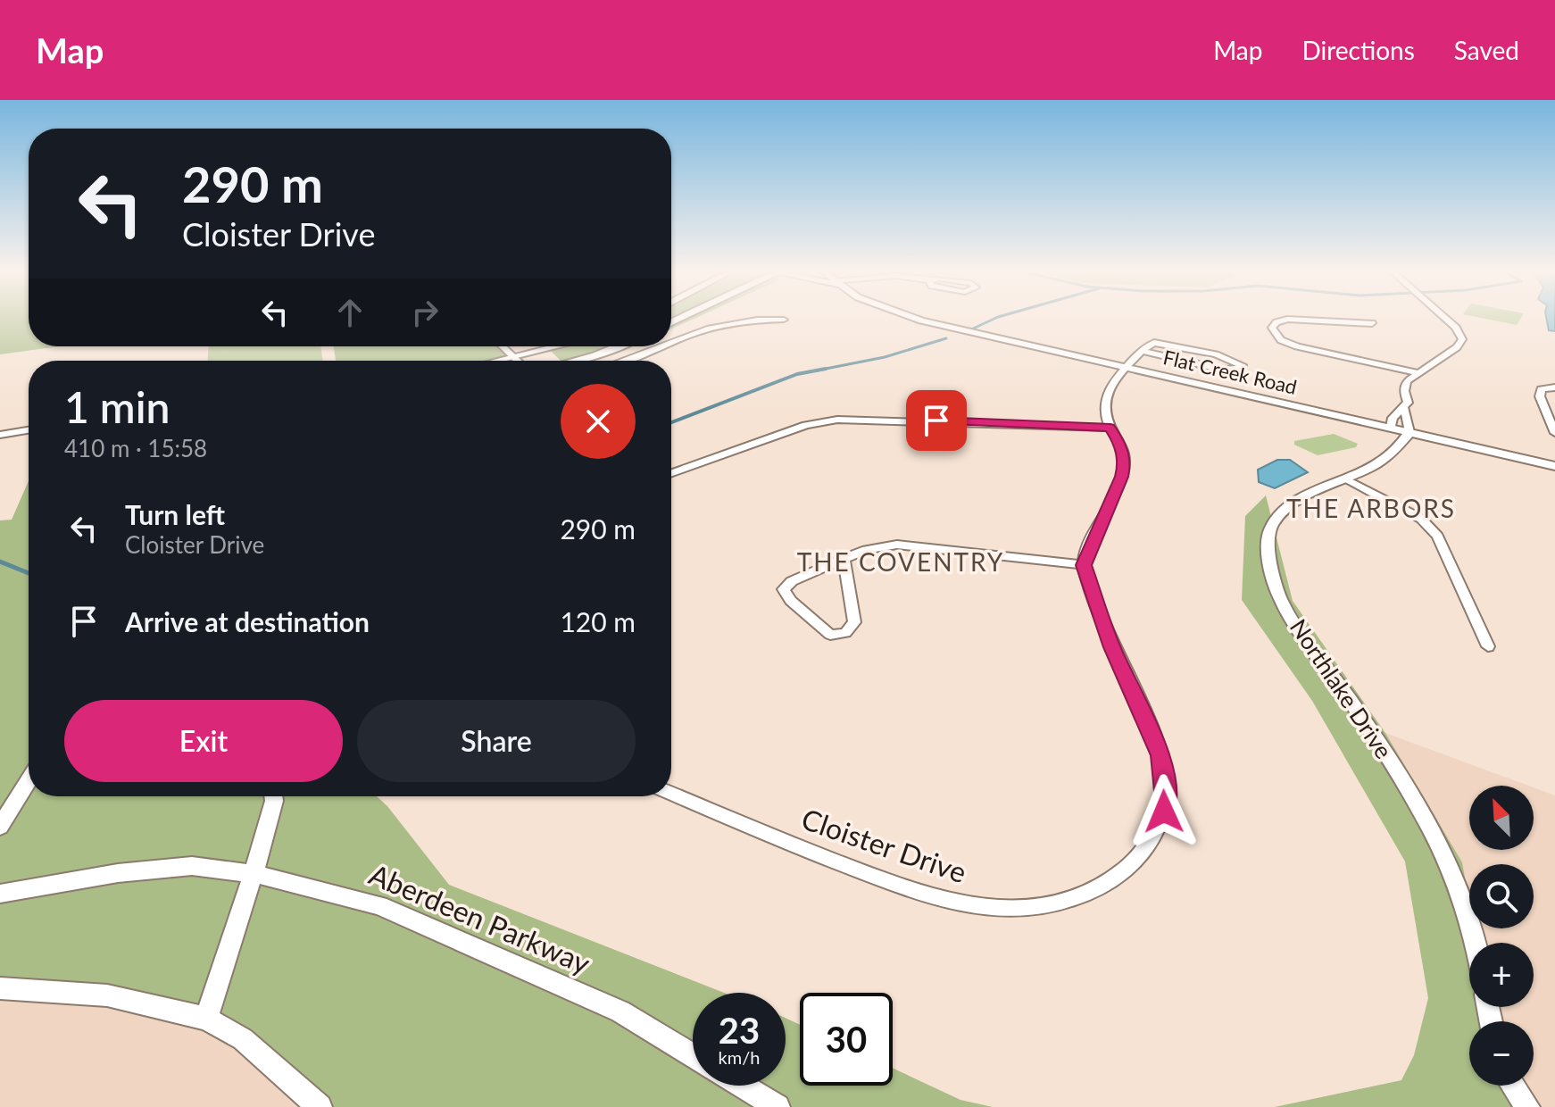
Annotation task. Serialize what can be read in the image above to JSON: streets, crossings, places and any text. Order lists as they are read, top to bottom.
{
  "streets": {
    "street": [
      "Flat Creek Road",
      "Northlake Drive",
      "Cloister Drive",
      "Aberdeen Parkway"
    ]
  },
  "crossings": [
    ["Flat Creek Road", "Northlake Drive"]
  ],
  "districts": ["THE ARBORS", "THE COVENTRY"],
  "north": "top left",
  "page": {
    "header": "Map",
    "nav": ["Map", "Directions", "Saved"],
    "turn": ["290 m", "Cloister Drive"],
    "heading": ["1 min", "410 m · 15:58"],
    "list": [
      {
        "name": "Turn left",
        "note": "Cloister Drive",
        "value": "290 m"
      },
      {
        "name": "Arrive at destination",
        "value": "120 m"
      }
    ],
    "buttons": ["Exit", "Share"],
    "map_buttons": ["+", "−"],
    "speed": "23 km/h",
    "limit": "30"
  }
}
